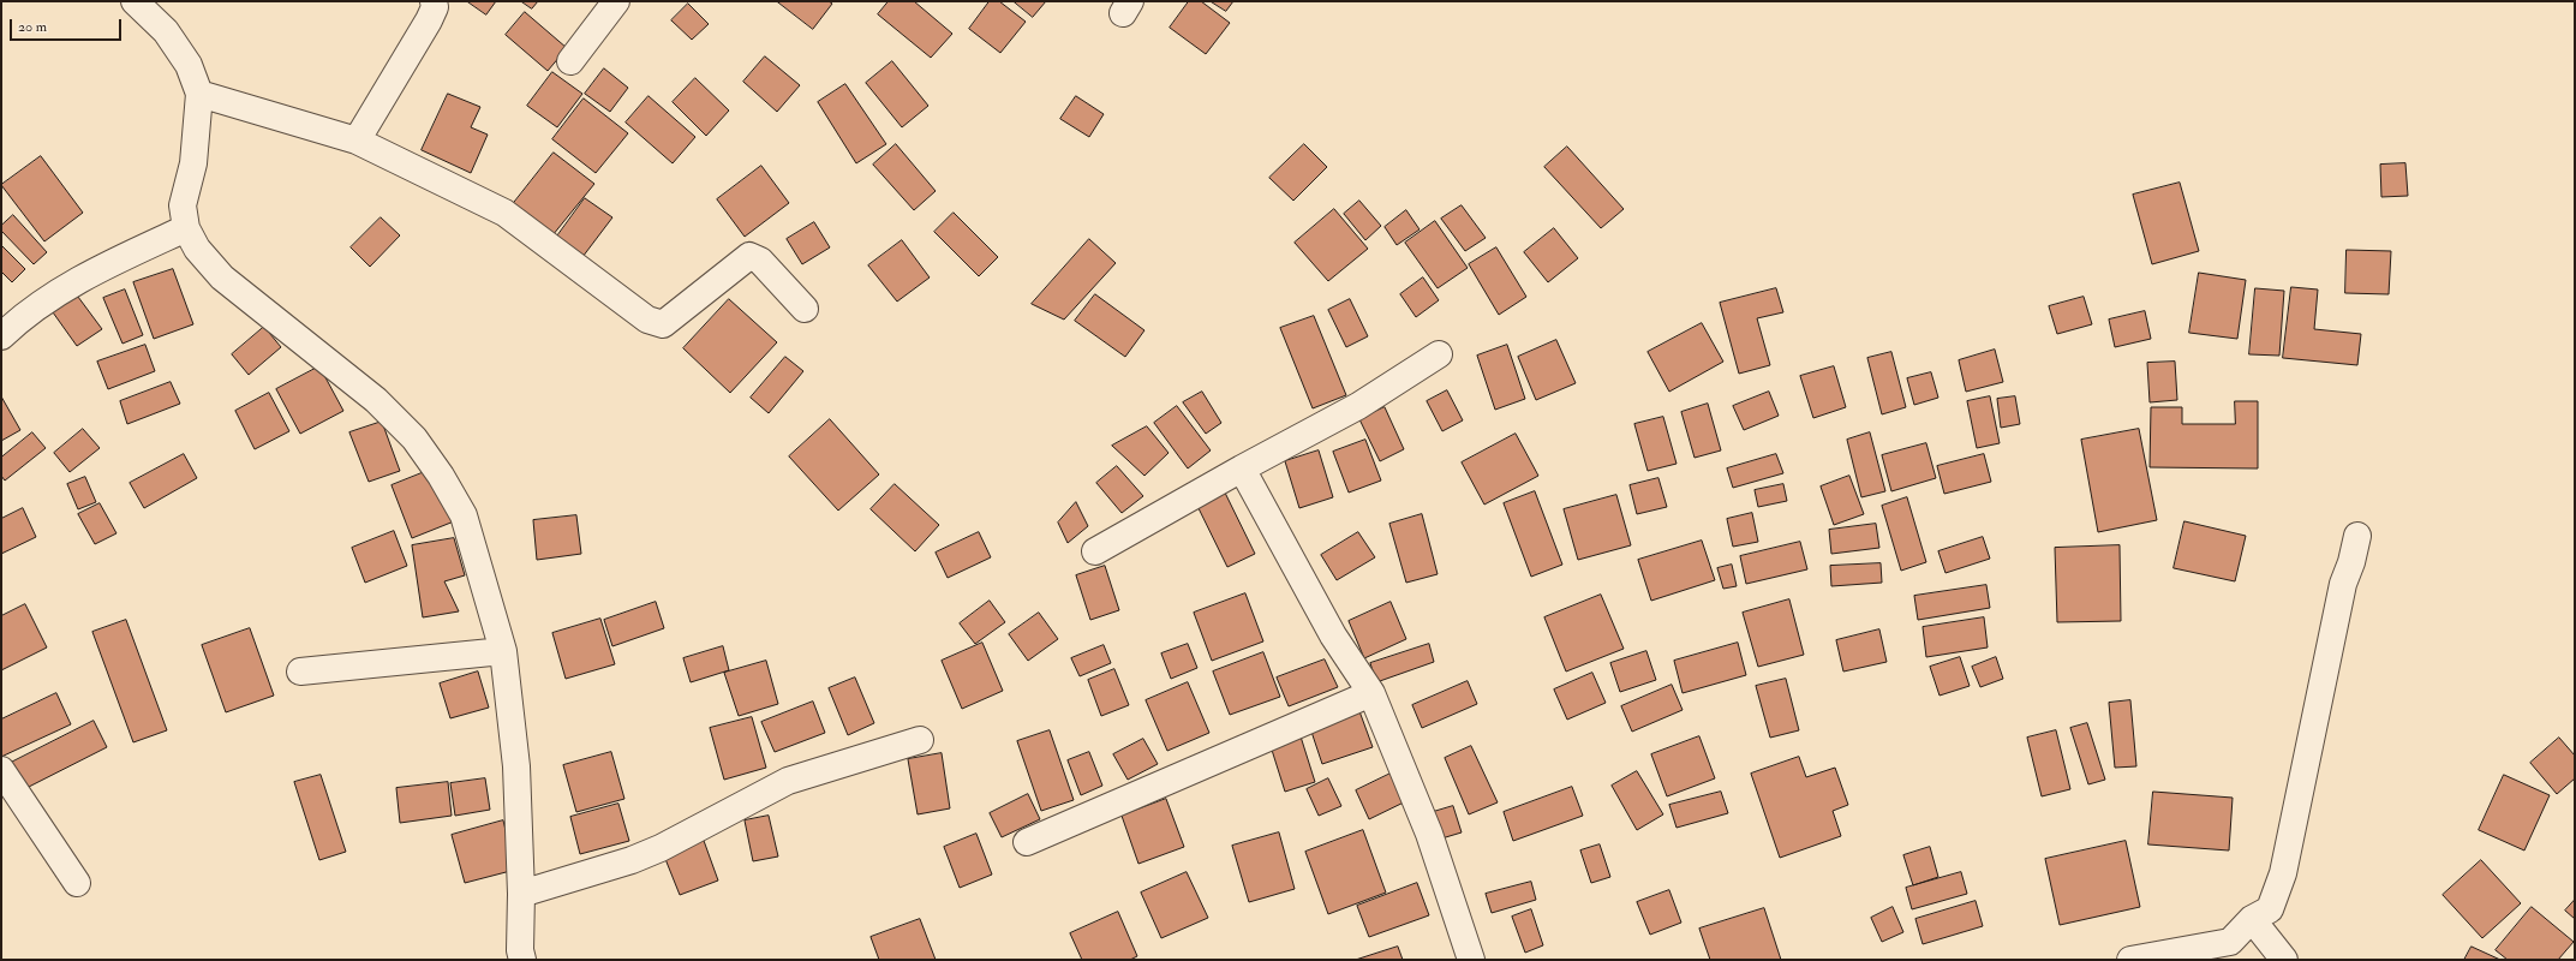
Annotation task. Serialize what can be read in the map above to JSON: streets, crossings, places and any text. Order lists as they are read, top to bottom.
{
  "scale_bar": "20 m"
}
